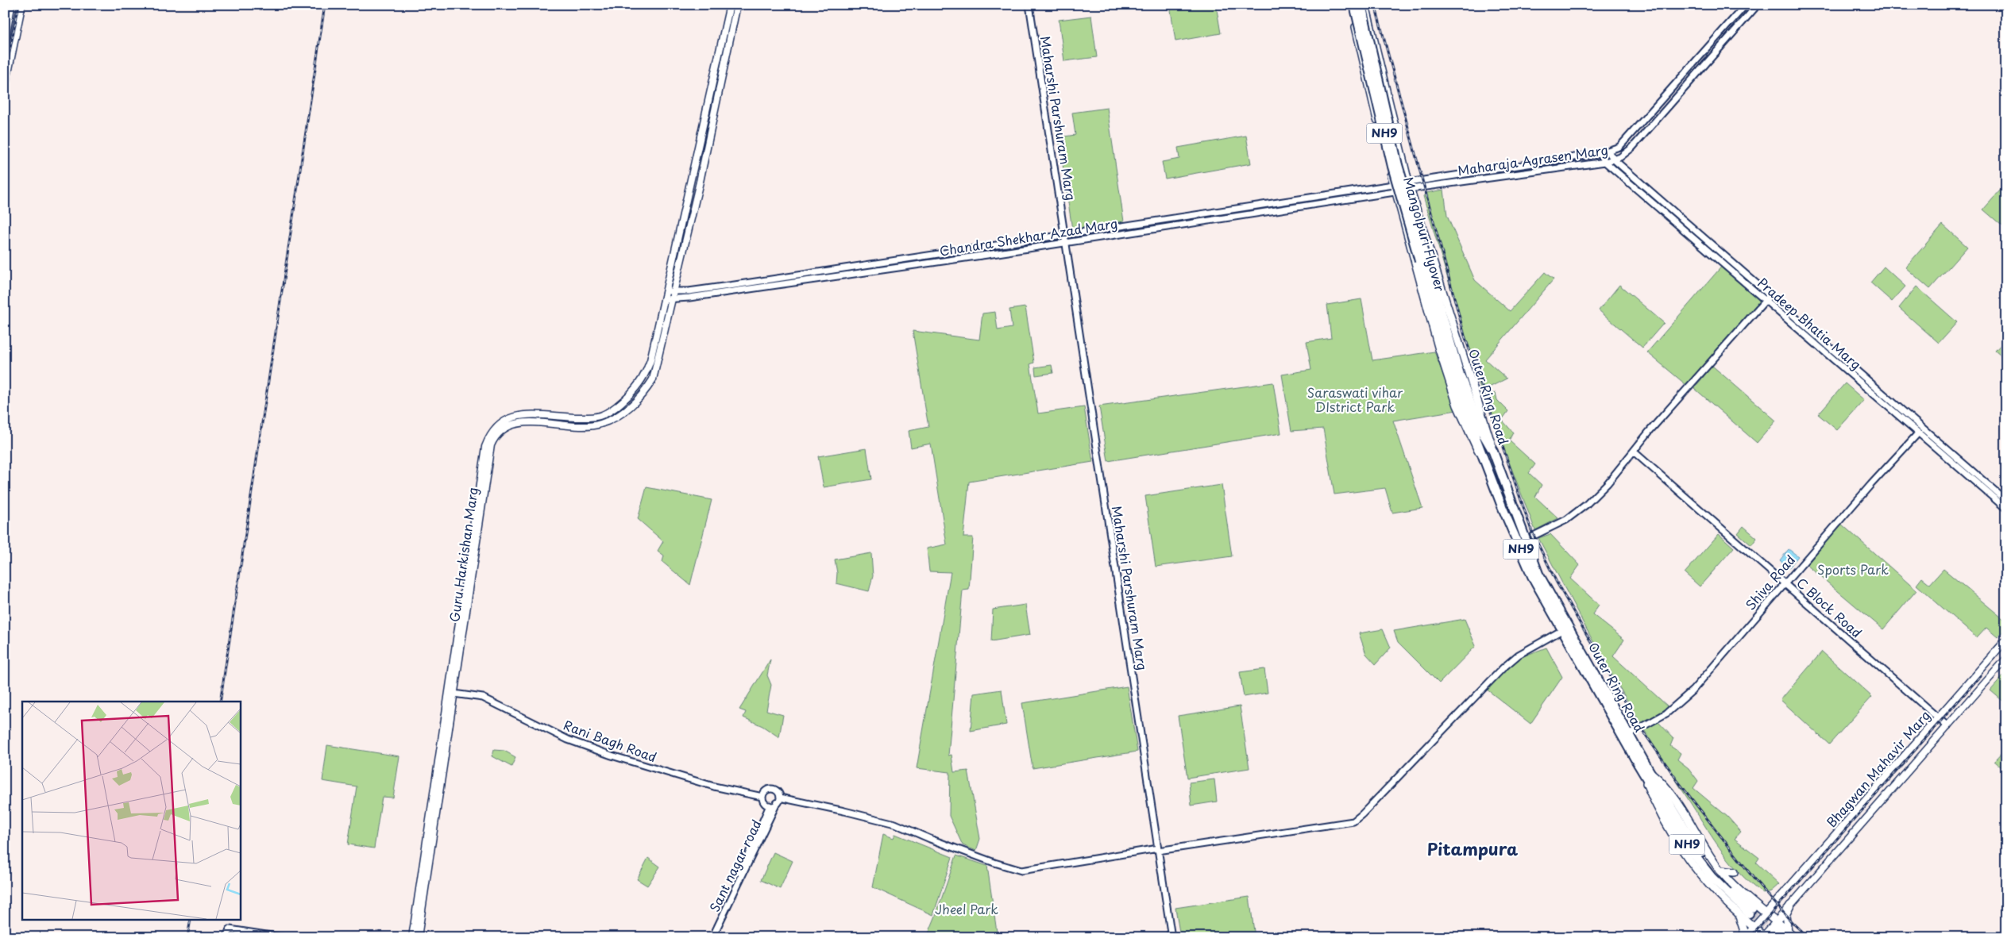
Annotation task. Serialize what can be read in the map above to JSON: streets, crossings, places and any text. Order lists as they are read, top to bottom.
{
  "streets": {
    "highway": ["NH9", "Mangolpuri Flyover", "Outer Ring Road"],
    "main road": ["Guru Harkishan Marg", "Bhagwan Mahavir Marg"],
    "street": [
      "Maharshi Parshuram Marg",
      "Maharaja Agrasen Marg",
      "Chandra Shekhar Azad Marg",
      "Pradeep Bhatia Marg",
      "Shiva Road",
      "C Block Road",
      "Rani Bagh Road",
      "Sant nagar road"
    ]
  },
  "crossings": [
    ["Maharshi Parshuram Marg", "Chandra Shekhar Azad Marg"],
    ["Maharaja Agrasen Marg", "Pradeep Bhatia Marg"],
    ["Maharaja Agrasen Marg", "Outer Ring Road"],
    ["Mangolpuri Flyover", "Outer Ring Road"],
    ["Chandra Shekhar Azad Marg", "Outer Ring Road"],
    ["Chandra Shekhar Azad Marg", "Guru Harkishan Marg"],
    ["Pradeep Bhatia Marg", "Shiva Road"],
    ["Outer Ring Road", "Shiva Road"],
    ["Guru Harkishan Marg", "Rani Bagh Road"],
    ["Shiva Road", "C Block Road"],
    ["C Block Road", "Bhagwan Mahavir Marg"],
    ["Rani Bagh Road", "Sant nagar road"]
  ],
  "districts": ["Pitampura"],
  "parks": ["Saraswati vihar DIstrict Park", "Sports Park", "Jheel Park"]
}
